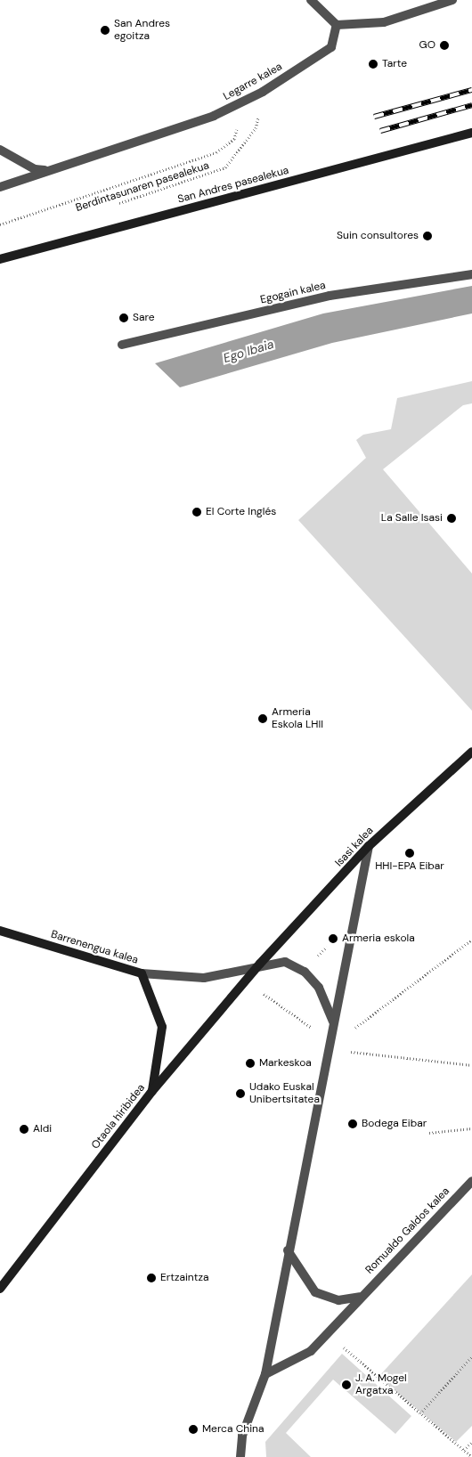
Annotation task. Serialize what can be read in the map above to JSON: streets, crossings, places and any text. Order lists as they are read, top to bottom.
{
  "streets": {
    "street": [
      "Legarre kalea",
      "San Andres pasealekua",
      "Egogain kalea",
      "Isasi kalea",
      "Barrenengua kalea",
      "Otaola hiribidea",
      "Romualdo Galdos kalea"
    ],
    "path": ["Berdintasunaren pasealekua"]
  },
  "crossings": [
    ["Isasi kalea", "Otaola hiribidea"],
    ["Barrenengua kalea", "Otaola hiribidea"]
  ],
  "water": ["Ego Ibaia"],
  "places": [
    "San Andres egoitza",
    "GO",
    "Tarte",
    "Suin consultores",
    "Sare",
    "El Corte Inglés",
    "La Salle Isasi",
    "Armeria Eskola LHII",
    "HHI-EPA Eibar",
    "Armeria eskola",
    "Markeskoa",
    "Udako Euskal Unibertsitatea",
    "Bodega Eibar",
    "Aldi",
    "Ertzaintza",
    "J. A. Mogel Argatxa",
    "Merca China"
  ]
}
